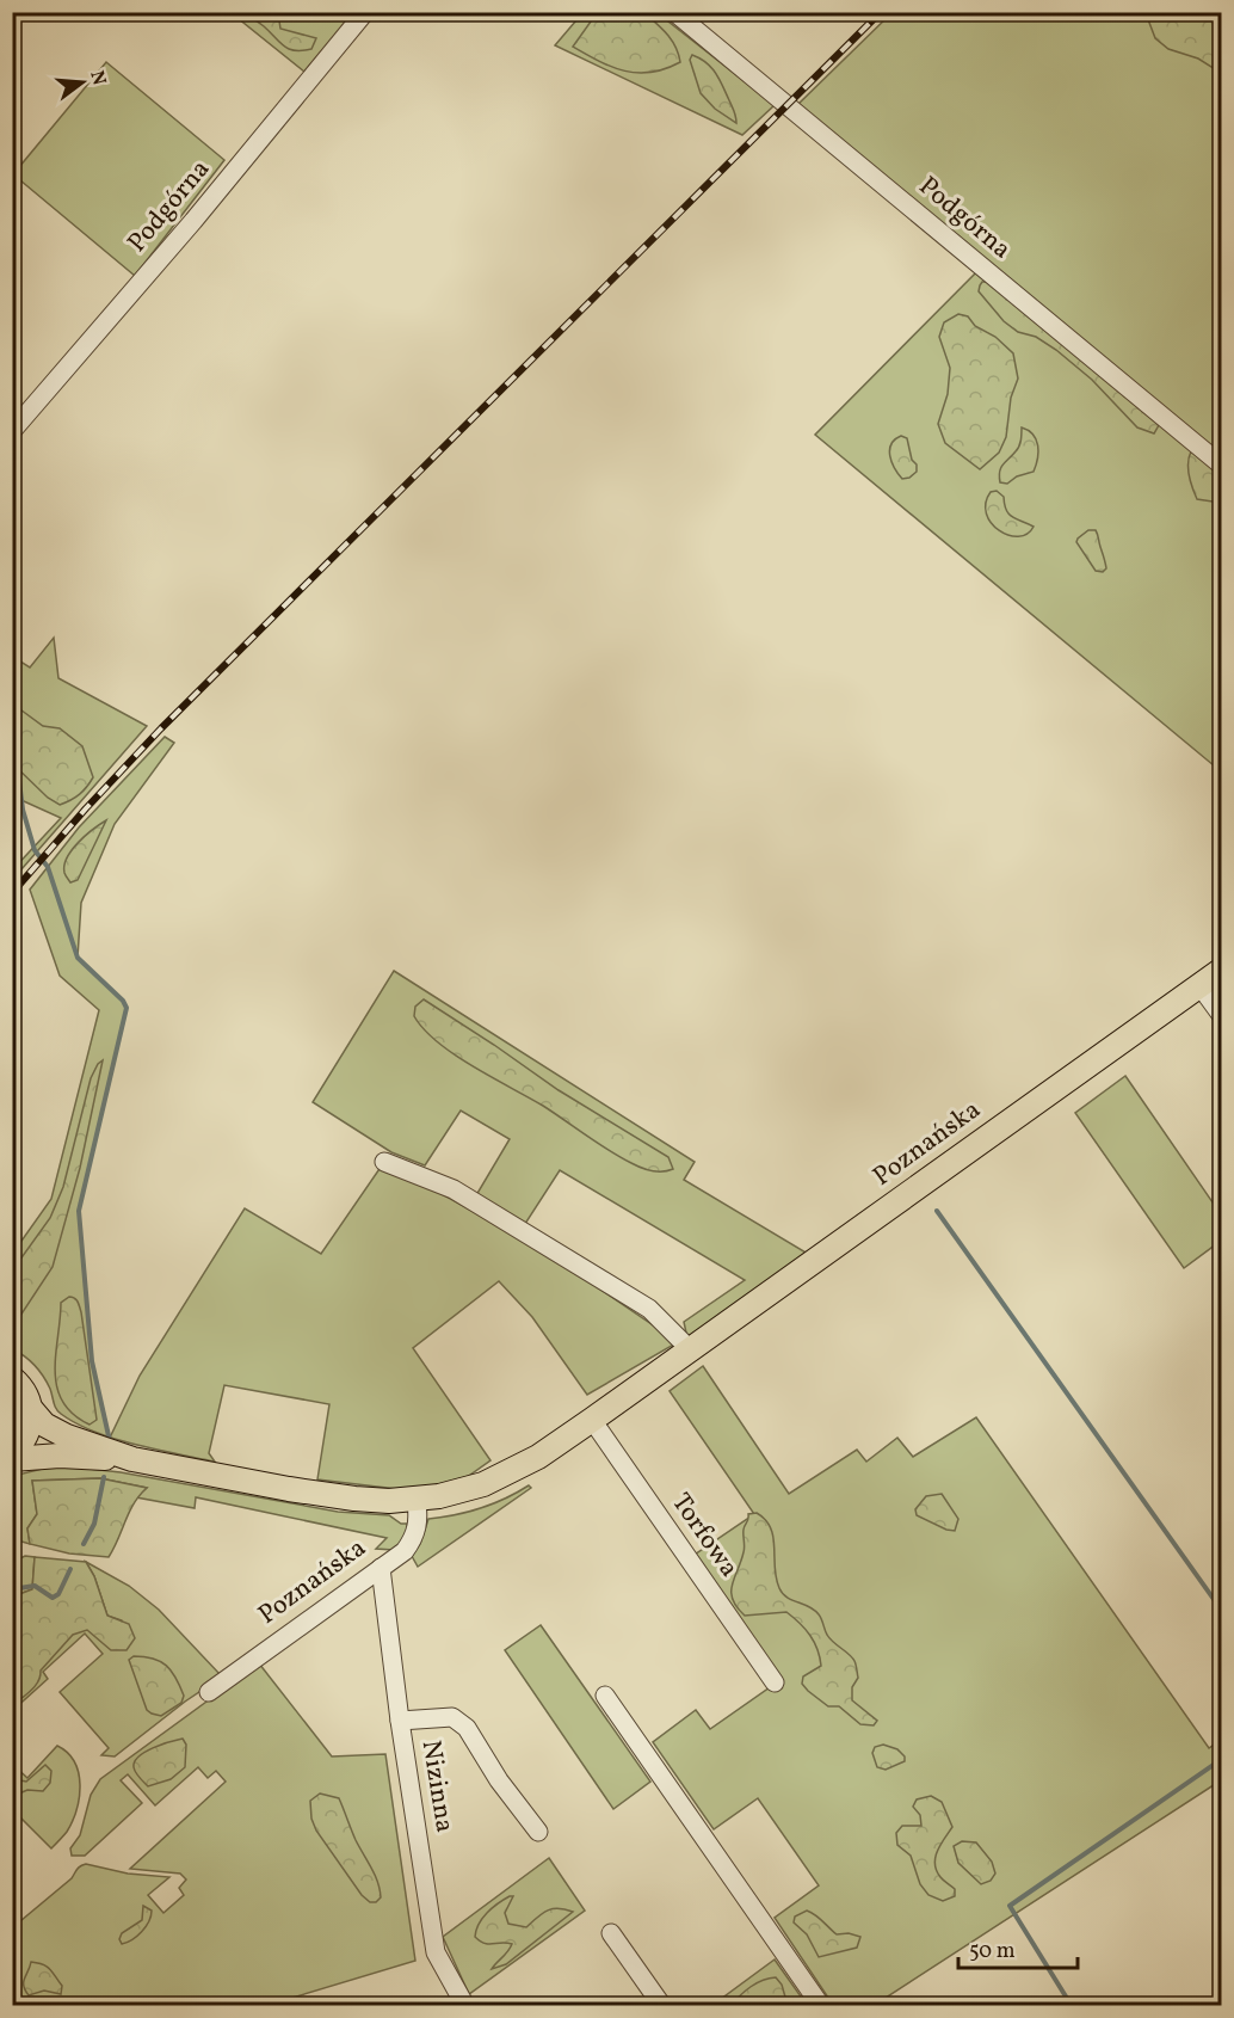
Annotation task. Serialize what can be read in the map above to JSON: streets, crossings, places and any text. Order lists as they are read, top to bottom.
{
  "streets": {
    "main road": ["Poznańska"],
    "street": ["Podgórna", "Torfowa", "Nizinna"]
  },
  "crossings": [
    ["Poznańska", "Torfowa"],
    ["Poznańska", "Nizinna"]
  ],
  "scale_bar": "50 m",
  "north": "right"
}
